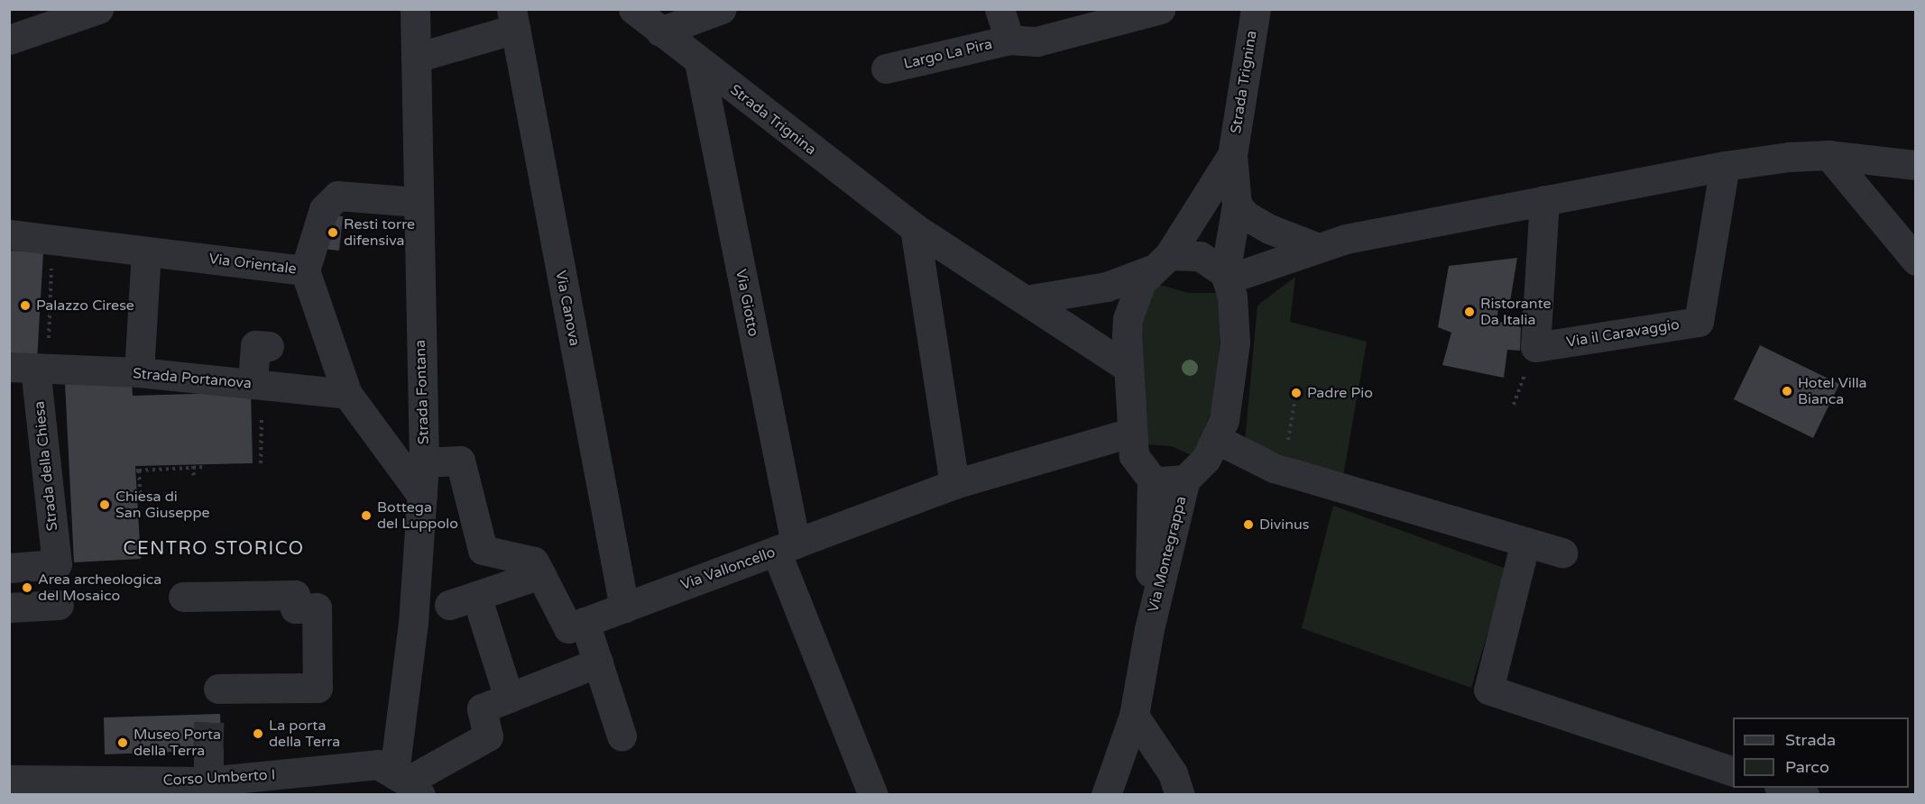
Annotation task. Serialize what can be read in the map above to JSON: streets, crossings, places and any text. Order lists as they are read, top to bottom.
{
  "streets": {
    "street": [
      "Largo La Pira",
      "Strada Trignina",
      "Via Orientale",
      "Via Giotto",
      "Via Canova",
      "Via il Caravaggio",
      "Strada Portanova",
      "Strada Fontana",
      "Strada della Chiesa",
      "Via Montegrappa",
      "Via Valloncello",
      "Corso Umberto I"
    ]
  },
  "crossings": [
    ["Strada Trignina", "Via Giotto"],
    ["Strada Trignina", "Via Montegrappa"],
    ["Strada Trignina", "Via Valloncello"],
    ["Via Orientale", "Strada Portanova"],
    ["Via Orientale", "Strada Fontana"],
    ["Via Giotto", "Via Valloncello"],
    ["Via Canova", "Via Valloncello"],
    ["Strada Portanova", "Strada della Chiesa"],
    ["Strada Fontana", "Via Valloncello"],
    ["Strada Fontana", "Corso Umberto I"]
  ],
  "districts": ["CENTRO STORICO"],
  "places": [
    "Resti torre difensiva",
    "Palazzo Cirese",
    "Ristorante Da Italia",
    "Hotel Villa Bianca",
    "Padre Pio",
    "Chiesa di San Giuseppe",
    "Bottega del Luppolo",
    "Divinus",
    "Area archeologica del Mosaico",
    "La porta della Terra",
    "Museo Porta della Terra"
  ],
  "legend": ["Strada", "Parco"]
}
